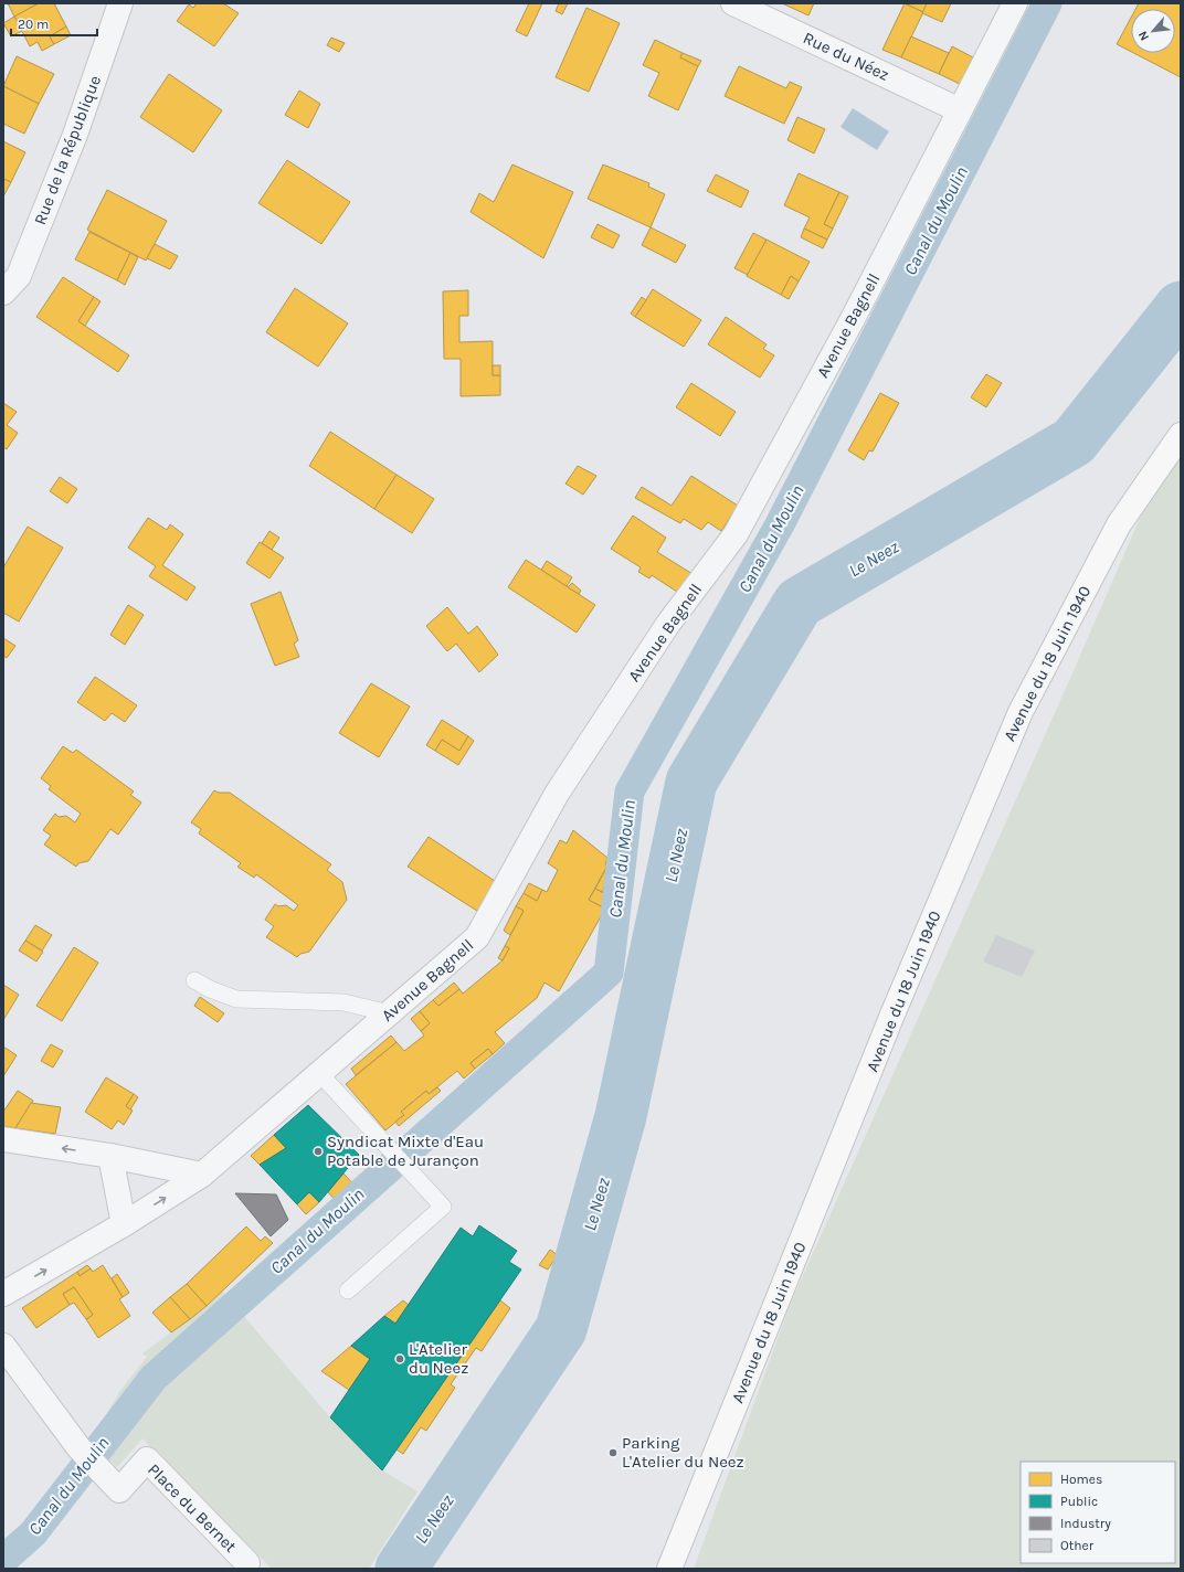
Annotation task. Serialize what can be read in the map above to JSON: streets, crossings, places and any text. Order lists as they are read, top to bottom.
{
  "streets": {
    "main road": ["Avenue du 18 Juin 1940"],
    "street": [
      "Rue du Néez",
      "Rue de la République",
      "Avenue Bagnell",
      "Place du Bernet"
    ]
  },
  "crossings": [
    ["Rue du Néez", "Avenue Bagnell"]
  ],
  "water": ["Canal du Moulin", "Le Neez"],
  "places": ["Syndicat Mixte d'Eau Potable de Jurançon", "L'Atelier du Neez", "Parking L'Atelier du Neez"],
  "legend": [
    "Homes",
    "Public",
    "Industry",
    "Other"
  ],
  "scale_bar": "20 m",
  "north": "bottom left"
}
